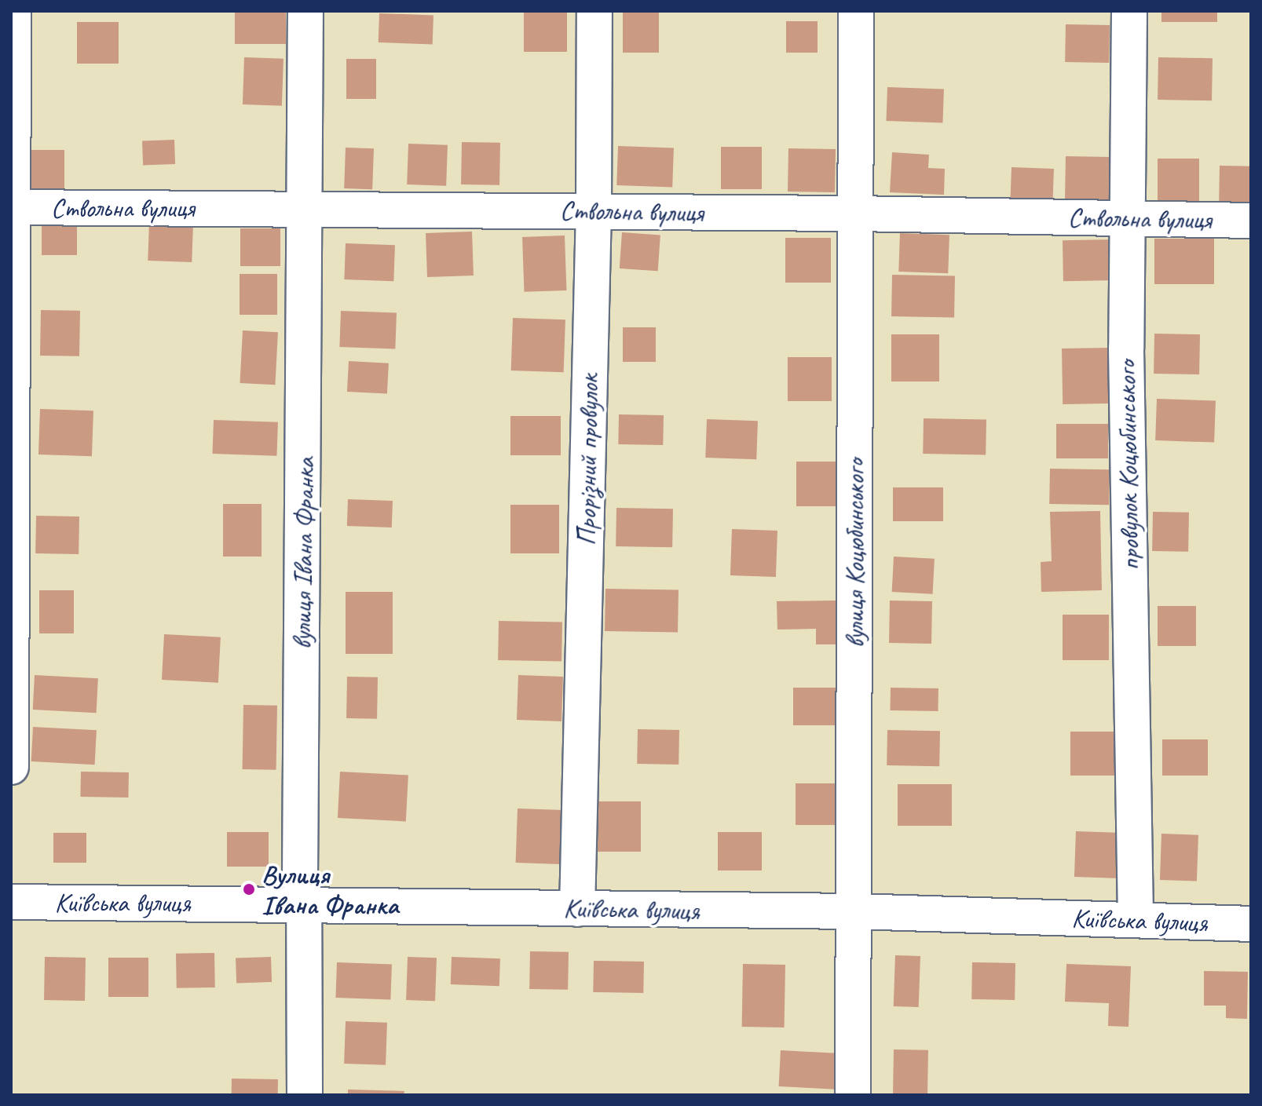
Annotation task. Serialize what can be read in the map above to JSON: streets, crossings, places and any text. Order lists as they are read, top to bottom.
{
  "streets": {
    "street": [
      "Ствольна вулиця",
      "Прорізний провулок",
      "провулок Коцюбинського",
      "вулиця Івана Франка",
      "вулиця Коцюбинського",
      "Київська вулиця"
    ]
  },
  "crossings": [
    ["Ствольна вулиця", "Прорізний провулок"],
    ["Ствольна вулиця", "провулок Коцюбинського"],
    ["Ствольна вулиця", "вулиця Івана Франка"],
    ["Ствольна вулиця", "вулиця Коцюбинського"],
    ["Прорізний провулок", "Київська вулиця"],
    ["провулок Коцюбинського", "Київська вулиця"],
    ["вулиця Івана Франка", "Київська вулиця"],
    ["вулиця Коцюбинського", "Київська вулиця"]
  ],
  "places": ["Вулиця Івана Франка"]
}
